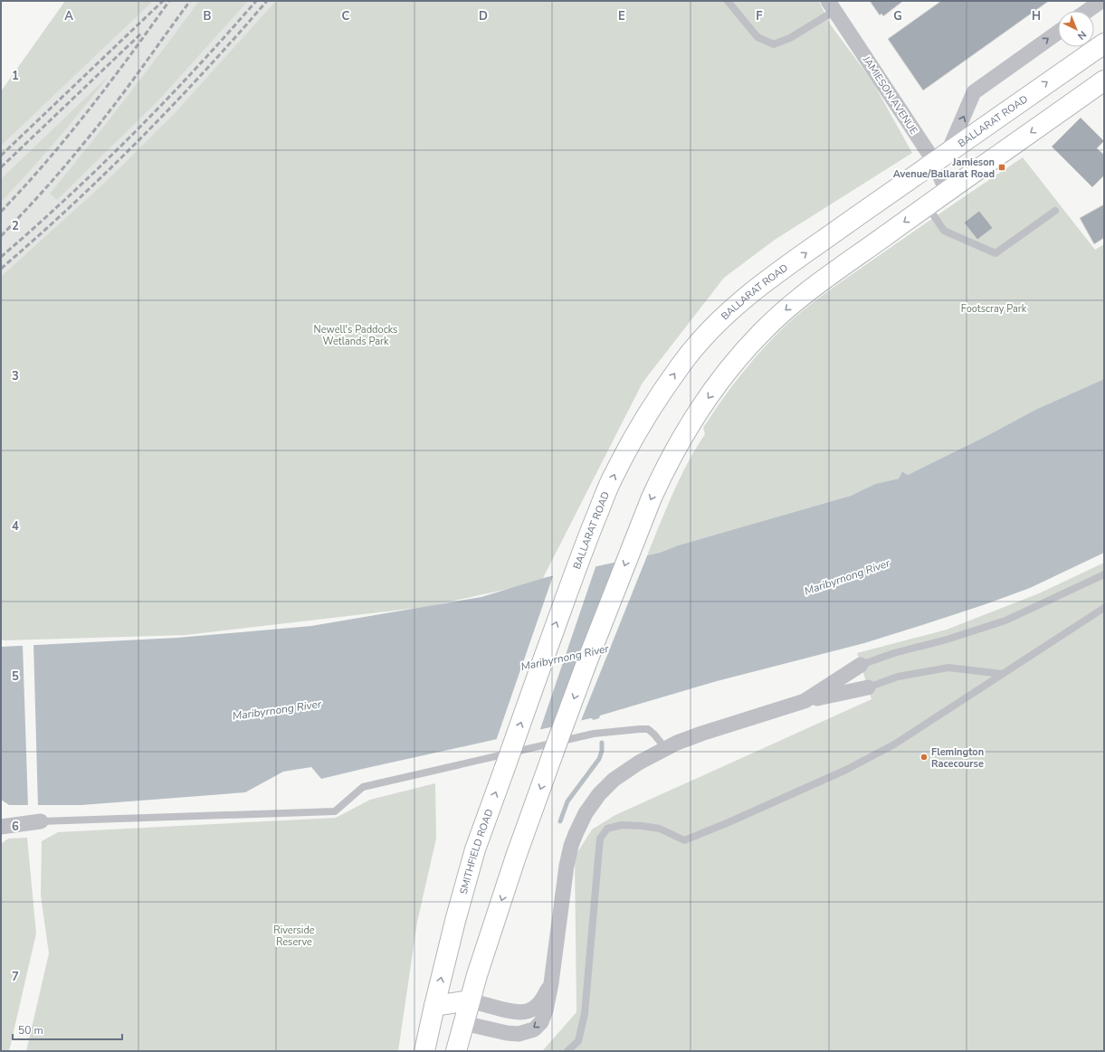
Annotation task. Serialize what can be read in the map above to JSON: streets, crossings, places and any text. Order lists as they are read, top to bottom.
{
  "streets": {
    "highway": ["BALLARAT ROAD", "SMITHFIELD ROAD"],
    "street": ["JAMIESON AVENUE"]
  },
  "crossings": [
    ["JAMIESON AVENUE", "BALLARAT ROAD"],
    ["BALLARAT ROAD", "SMITHFIELD ROAD"]
  ],
  "water": ["Maribyrnong River"],
  "parks": ["Footscray Park", "Newell's Paddocks Wetlands Park", "Riverside Reserve"],
  "places": {
    "transit": ["Jamieson Avenue/Ballarat Road"],
    "other": ["Flemington Racecourse"]
  },
  "scale_bar": "50 m",
  "north": "bottom right",
  "grid": {
    "columns": [
      "A",
      "B",
      "C",
      "D",
      "E",
      "F",
      "G",
      "H"
    ],
    "rows": [
      "1",
      "2",
      "3",
      "4",
      "5",
      "6",
      "7"
    ]
  }
}
